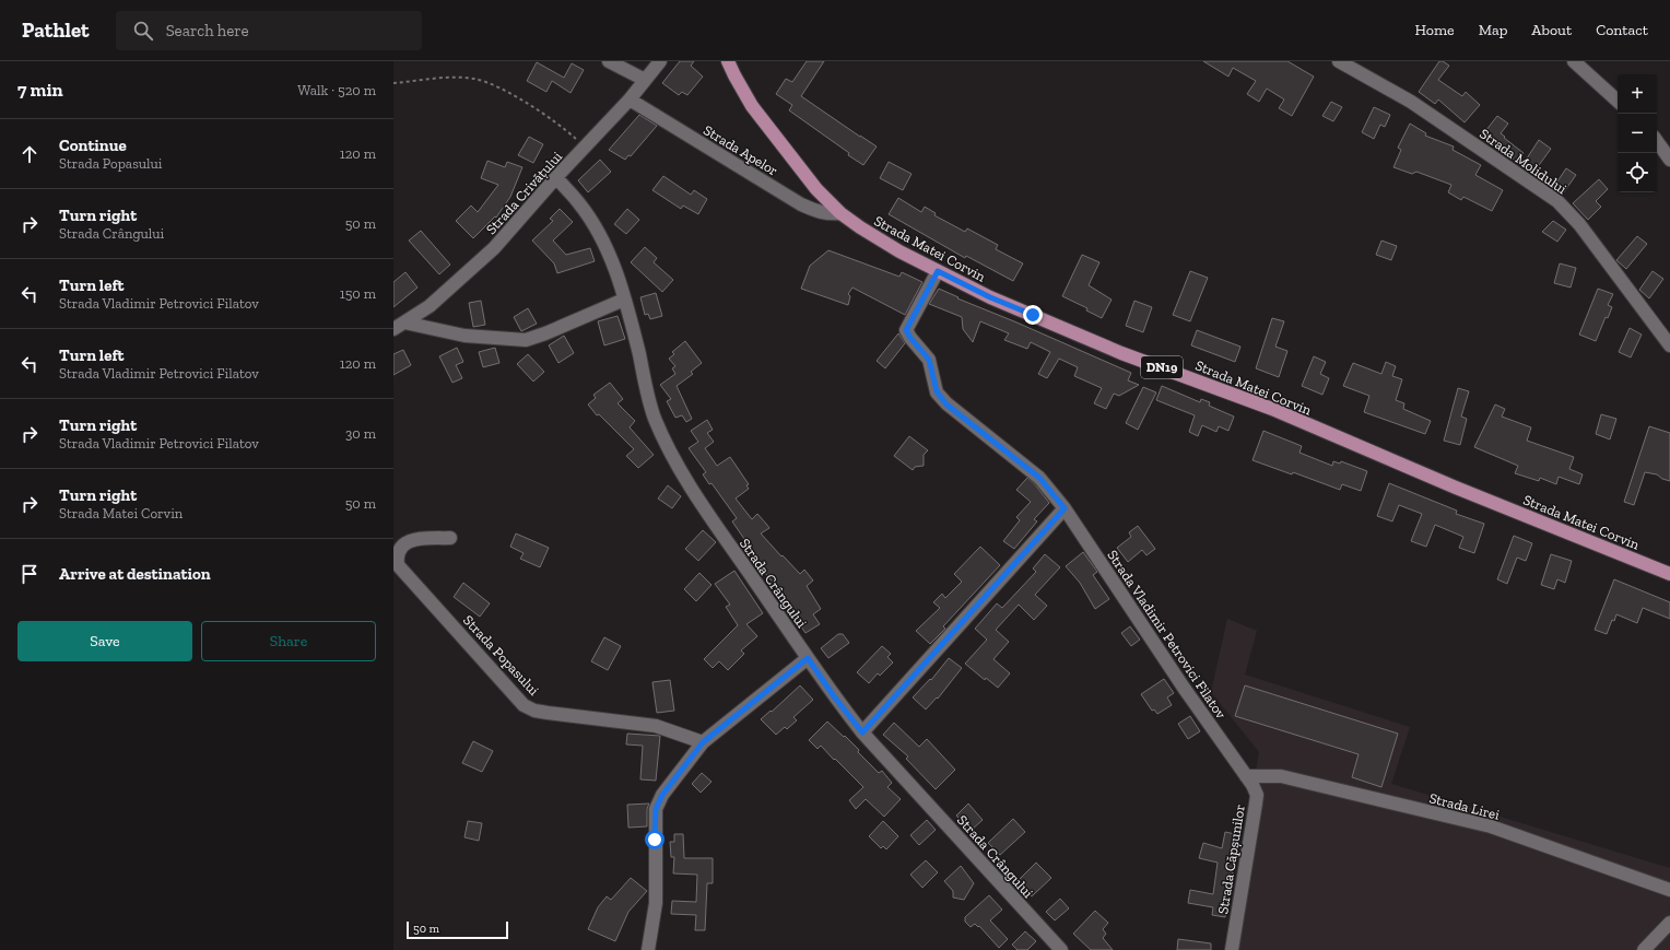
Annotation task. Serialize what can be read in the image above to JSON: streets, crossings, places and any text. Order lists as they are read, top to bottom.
{
  "streets": {
    "main road": ["Strada Matei Corvin", "DN19"],
    "street": [
      "Strada Apelor",
      "Strada Molidului",
      "Strada Crivățului",
      "Strada Crângului",
      "Strada Vladimir Petrovici Filatov",
      "Strada Popasului",
      "Strada Lirei",
      "Strada Căpșunilor"
    ]
  },
  "crossings": [
    ["Strada Apelor", "Strada Crivățului"],
    ["Strada Apelor", "Strada Matei Corvin"],
    ["Strada Crivățului", "Strada Crângului"],
    ["Strada Matei Corvin", "Strada Vladimir Petrovici Filatov"],
    ["Strada Vladimir Petrovici Filatov", "Strada Lirei"],
    ["Strada Vladimir Petrovici Filatov", "Strada Căpșunilor"],
    ["Strada Lirei", "Strada Căpșunilor"]
  ],
  "scale_bar": "50 m",
  "page": {
    "header": "Pathlet",
    "search": "Search here",
    "nav": [
      "Home",
      "Map",
      "About",
      "Contact"
    ],
    "heading": ["7 min", "Walk · 520 m"],
    "map_buttons": ["+", "−"],
    "list": [
      ["Continue", "Strada Popasului", "120 m"],
      ["Turn right", "Strada Crângului", "50 m"],
      ["Turn left", "Strada Vladimir Petrovici Filatov", "150 m"],
      ["Turn left", "Strada Vladimir Petrovici Filatov", "120 m"],
      ["Turn right", "Strada Vladimir Petrovici Filatov", "30 m"],
      ["Turn right", "Strada Matei Corvin", "50 m"],
      "Arrive at destination"
    ],
    "buttons": ["Save", "Share"],
    "scale": "50 m"
  }
}
